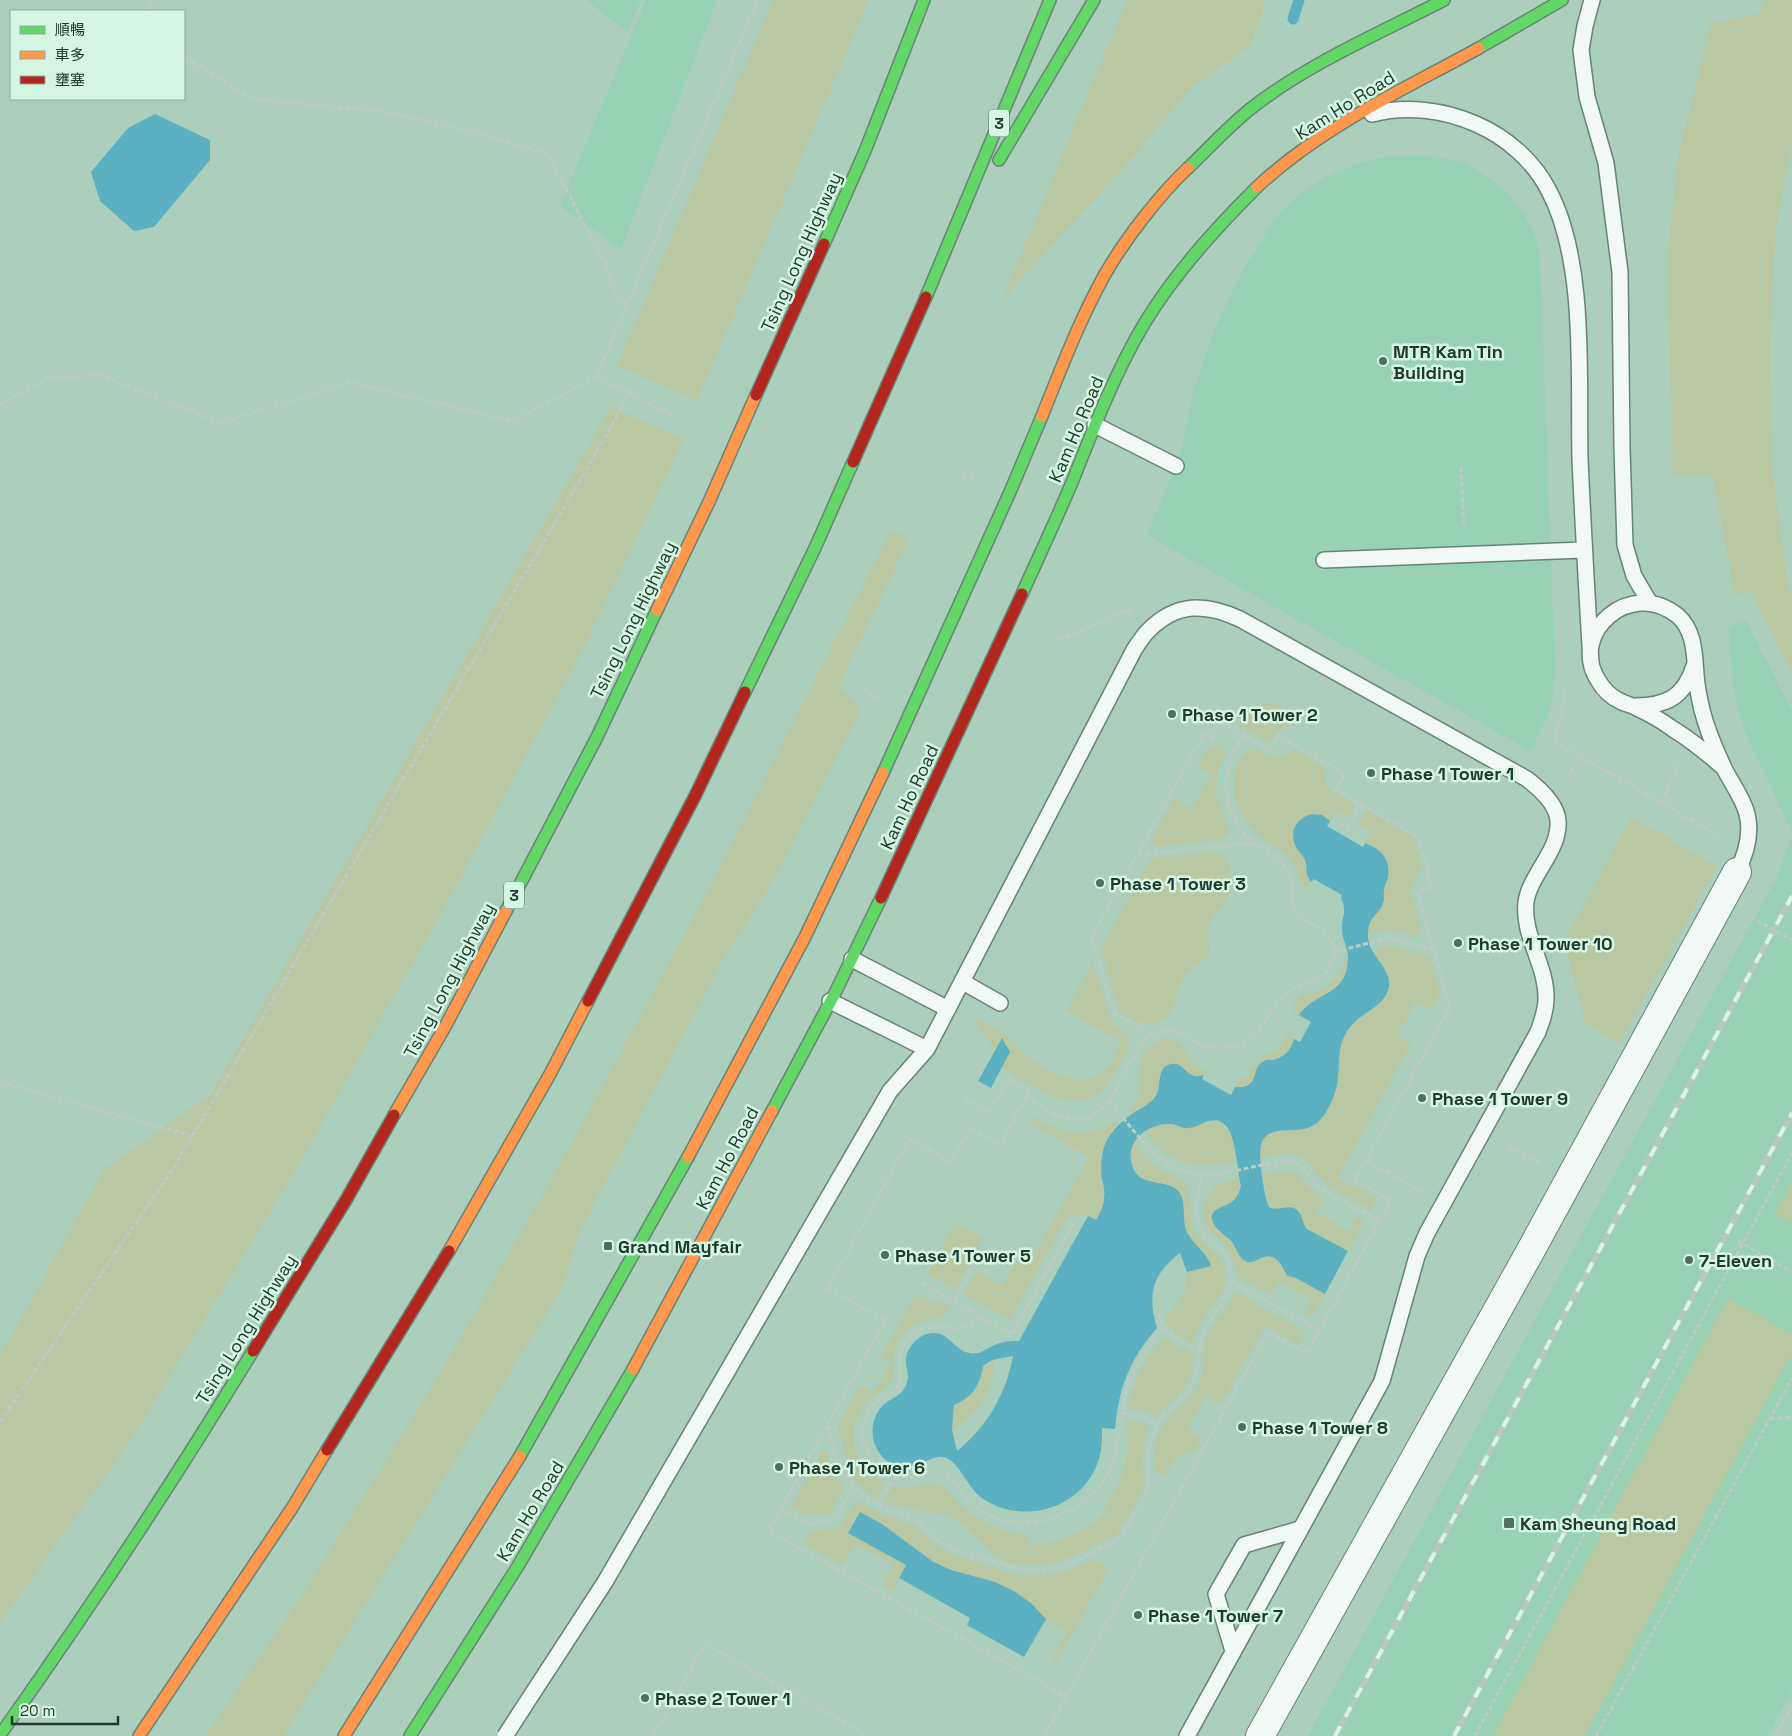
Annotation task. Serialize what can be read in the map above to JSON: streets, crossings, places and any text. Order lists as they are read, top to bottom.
{
  "streets": {
    "main road": ["Kam Ho Road", "3", "Tsing Long Highway"]
  },
  "places": {
    "other": [
      "MTR Kam Tin Building",
      "Phase 1 Tower 2",
      "Phase 1 Tower 1",
      "Phase 1 Tower 3",
      "Phase 1 Tower 10",
      "Phase 1 Tower 9",
      "Phase 1 Tower 5",
      "7-Eleven",
      "Phase 1 Tower 8",
      "Phase 1 Tower 6",
      "Phase 1 Tower 7",
      "Phase 2 Tower 1"
    ],
    "transit": ["Grand Mayfair", "Kam Sheung Road"]
  },
  "legend": ["順暢", "車多", "壅塞"],
  "scale_bar": "20 m"
}
